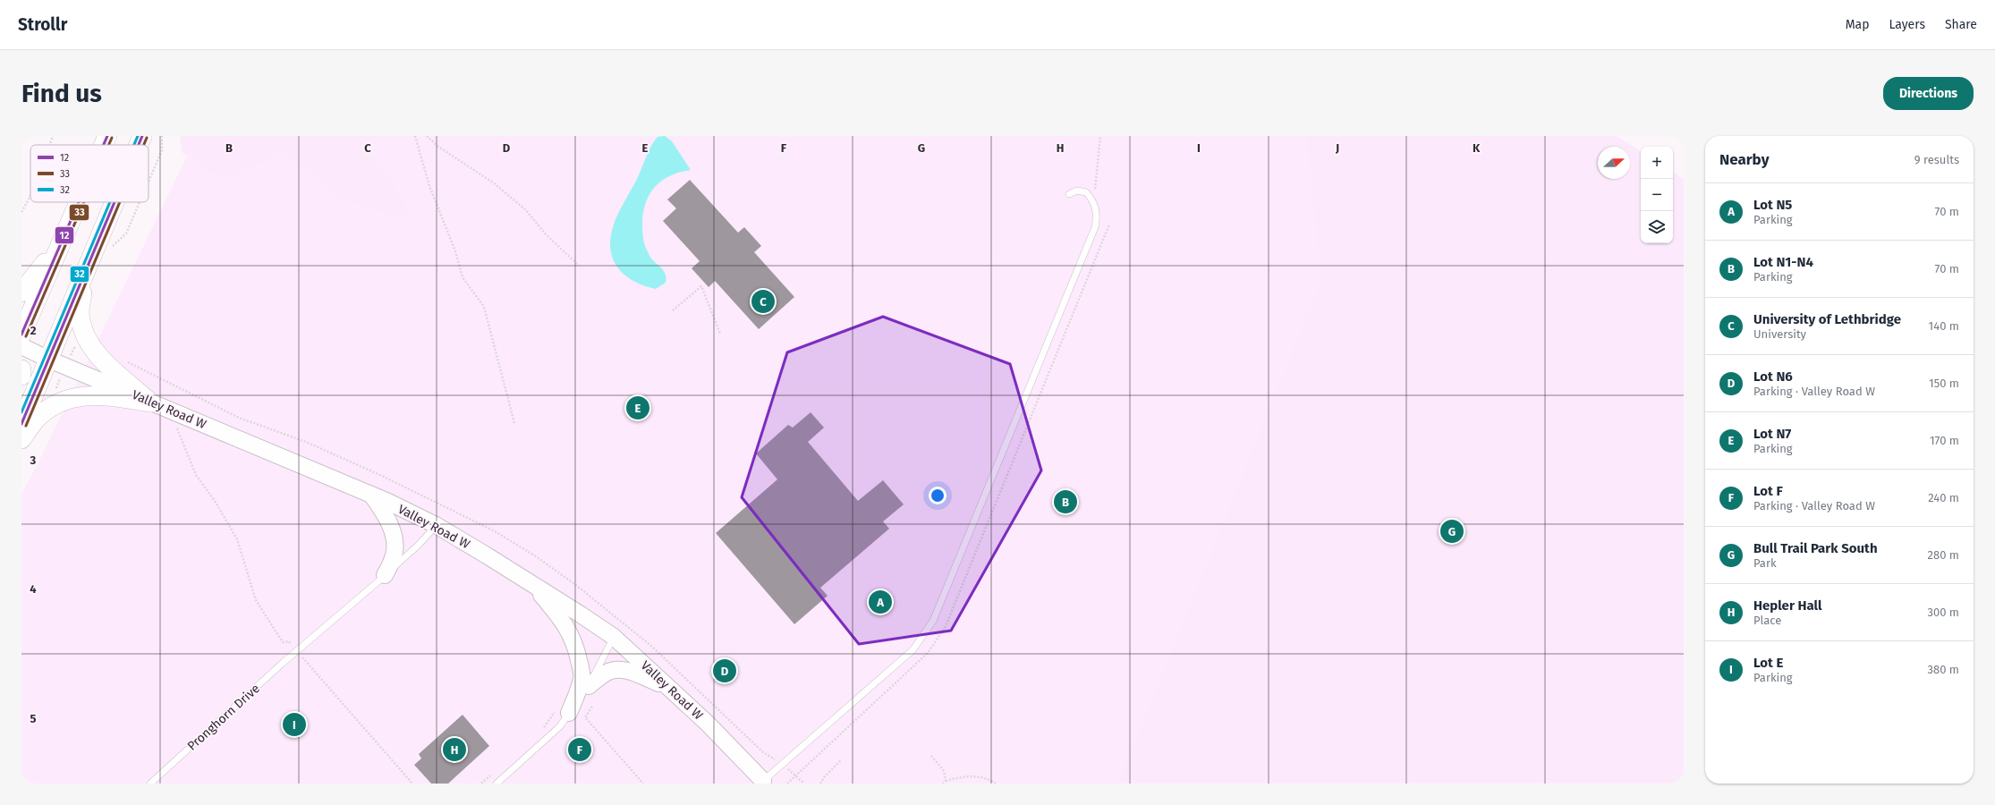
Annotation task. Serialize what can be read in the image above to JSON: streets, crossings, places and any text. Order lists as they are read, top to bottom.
{
  "streets": {
    "street": ["Valley Road W"],
    "lane": ["Pronghorn Drive"]
  },
  "crossings": [
    ["Valley Road W", "Pronghorn Drive"]
  ],
  "lines": ["transit line 12", "transit line 32", "transit line 33"],
  "legend": ["12", "33", "32"],
  "north": "right",
  "page": {
    "header": "Strollr",
    "nav": ["Map", "Layers", "Share"],
    "buttons": "Directions",
    "title": "Find us",
    "heading": ["Nearby", "9 results"],
    "map_buttons": ["+", "−"],
    "list": [
      {
        "mark": "A",
        "name": "Lot N5",
        "note": "Parking",
        "value": "70 m"
      },
      {
        "mark": "B",
        "name": "Lot N1-N4",
        "note": "Parking",
        "value": "70 m"
      },
      {
        "mark": "C",
        "name": "University of Lethbridge",
        "note": "University",
        "value": "140 m"
      },
      {
        "mark": "D",
        "name": "Lot N6",
        "note": "Parking · Valley Road W",
        "value": "150 m"
      },
      {
        "mark": "E",
        "name": "Lot N7",
        "note": "Parking",
        "value": "170 m"
      },
      {
        "mark": "F",
        "name": "Lot F",
        "note": "Parking · Valley Road W",
        "value": "240 m"
      },
      {
        "mark": "G",
        "name": "Bull Trail Park South",
        "note": "Park",
        "value": "280 m"
      },
      {
        "mark": "H",
        "name": "Hepler Hall",
        "note": "Place",
        "value": "300 m"
      },
      {
        "mark": "I",
        "name": "Lot E",
        "note": "Parking",
        "value": "380 m"
      }
    ],
    "pins": [
      "C",
      "E",
      "B",
      "G",
      "A",
      "D",
      "I",
      "F",
      "H"
    ]
  },
  "grid": {
    "columns": [
      "B",
      "C",
      "D",
      "E",
      "F",
      "G",
      "H",
      "I",
      "J",
      "K"
    ],
    "rows": [
      "2",
      "3",
      "4",
      "5"
    ]
  }
}
